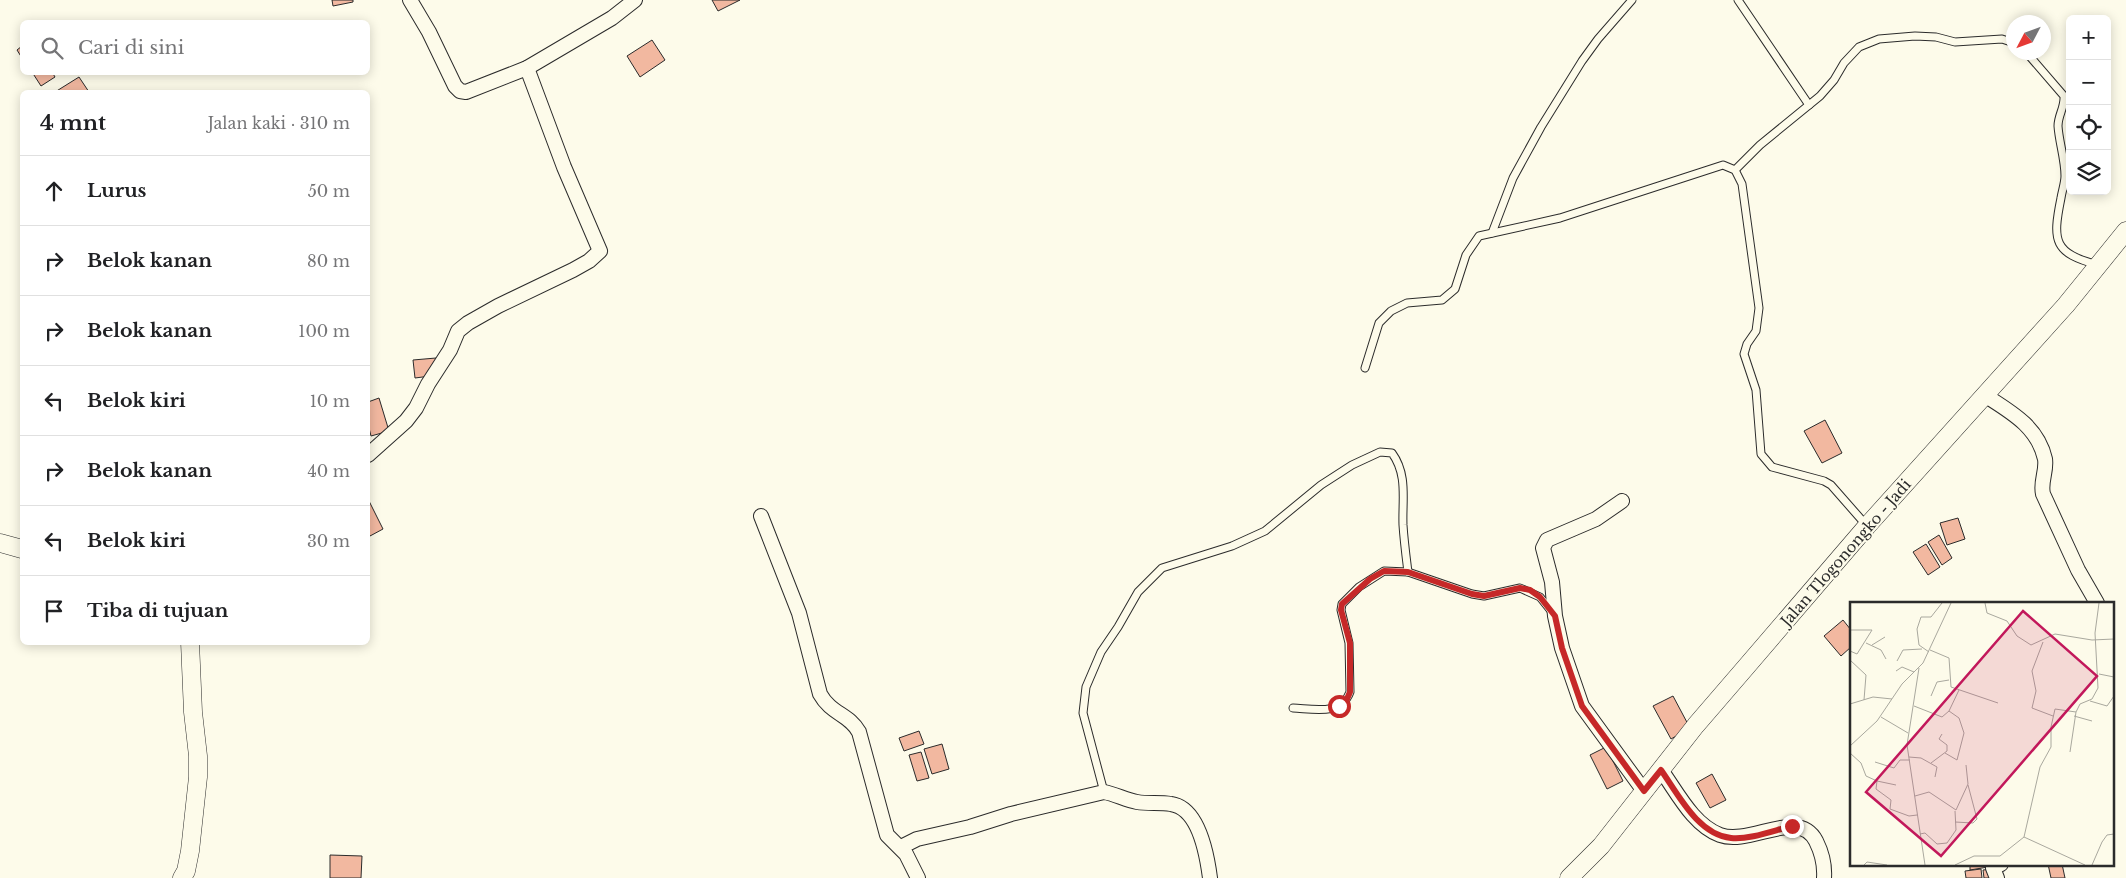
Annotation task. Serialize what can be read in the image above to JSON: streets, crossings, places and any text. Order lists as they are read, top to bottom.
{
  "streets": {
    "street": ["Jalan Tlogonongko - Jadi"]
  },
  "north": "bottom left",
  "page": {
    "map_buttons": ["+", "−"],
    "search": "Cari di sini",
    "heading": ["4 mnt", "Jalan kaki · 310 m"],
    "list": [
      ["Lurus", "50 m"],
      ["Belok kanan", "80 m"],
      ["Belok kanan", "100 m"],
      ["Belok kiri", "10 m"],
      ["Belok kanan", "40 m"],
      ["Belok kiri", "30 m"],
      "Tiba di tujuan"
    ]
  }
}
